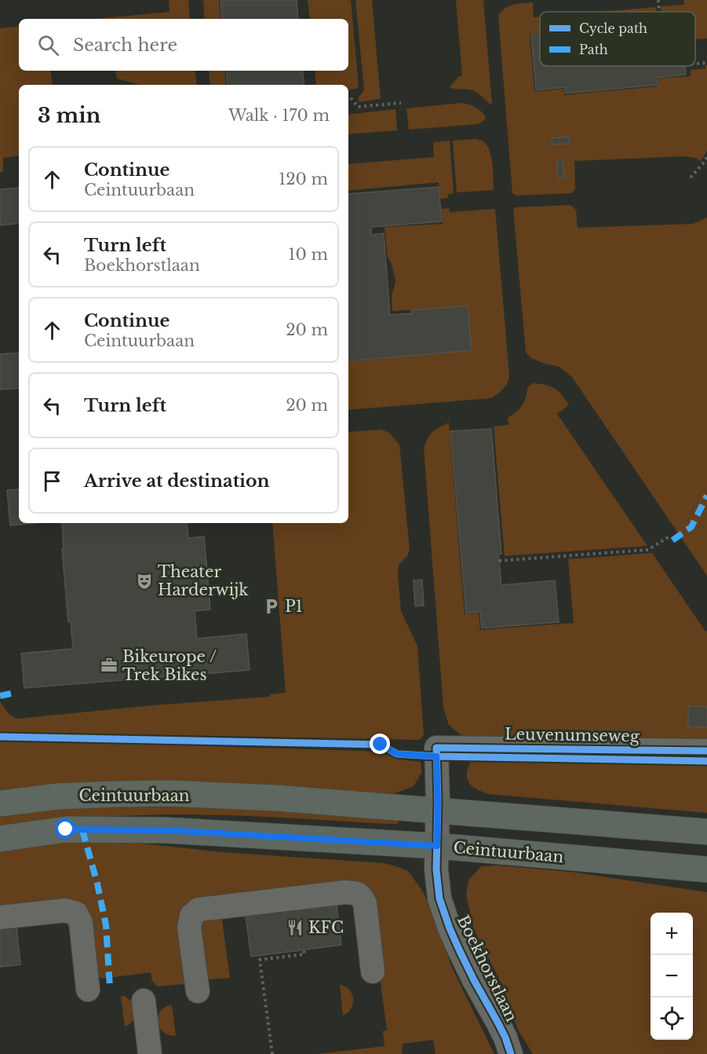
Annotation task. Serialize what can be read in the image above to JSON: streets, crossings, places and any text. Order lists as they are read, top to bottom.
{
  "streets": {
    "main road": ["Ceintuurbaan"],
    "street": ["Leuvenumseweg", "Boekhorstlaan"]
  },
  "crossings": [
    ["Leuvenumseweg", "Ceintuurbaan"],
    ["Leuvenumseweg", "Boekhorstlaan"],
    ["Ceintuurbaan", "Boekhorstlaan"]
  ],
  "places": {
    "theatre": ["Theater Harderwijk"],
    "parking": ["P1"],
    "office": ["Bikeurope / Trek Bikes"],
    "restaurant": ["KFC"]
  },
  "legend": ["Cycle path", "Path"],
  "page": {
    "search": "Search here",
    "heading": ["3 min", "Walk · 170 m"],
    "list": [
      ["Continue", "Ceintuurbaan", "120 m"],
      ["Turn left", "Boekhorstlaan", "10 m"],
      ["Continue", "Ceintuurbaan", "20 m"],
      ["Turn left", "20 m"],
      "Arrive at destination"
    ],
    "map_buttons": ["+", "−"]
  }
}
